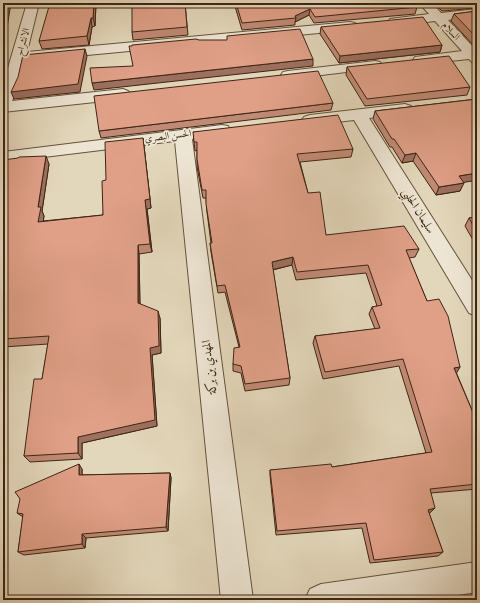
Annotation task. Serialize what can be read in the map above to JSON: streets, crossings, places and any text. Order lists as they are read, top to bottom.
{
  "streets": {
    "street": [
      "السلام",
      "الانشراح",
      "الحسن البصري",
      "سليمان الحلبي",
      "المهدي بن بركة"
    ]
  },
  "crossings": [
    ["الحسن البصري", "المهدي بن بركة"]
  ]
}
